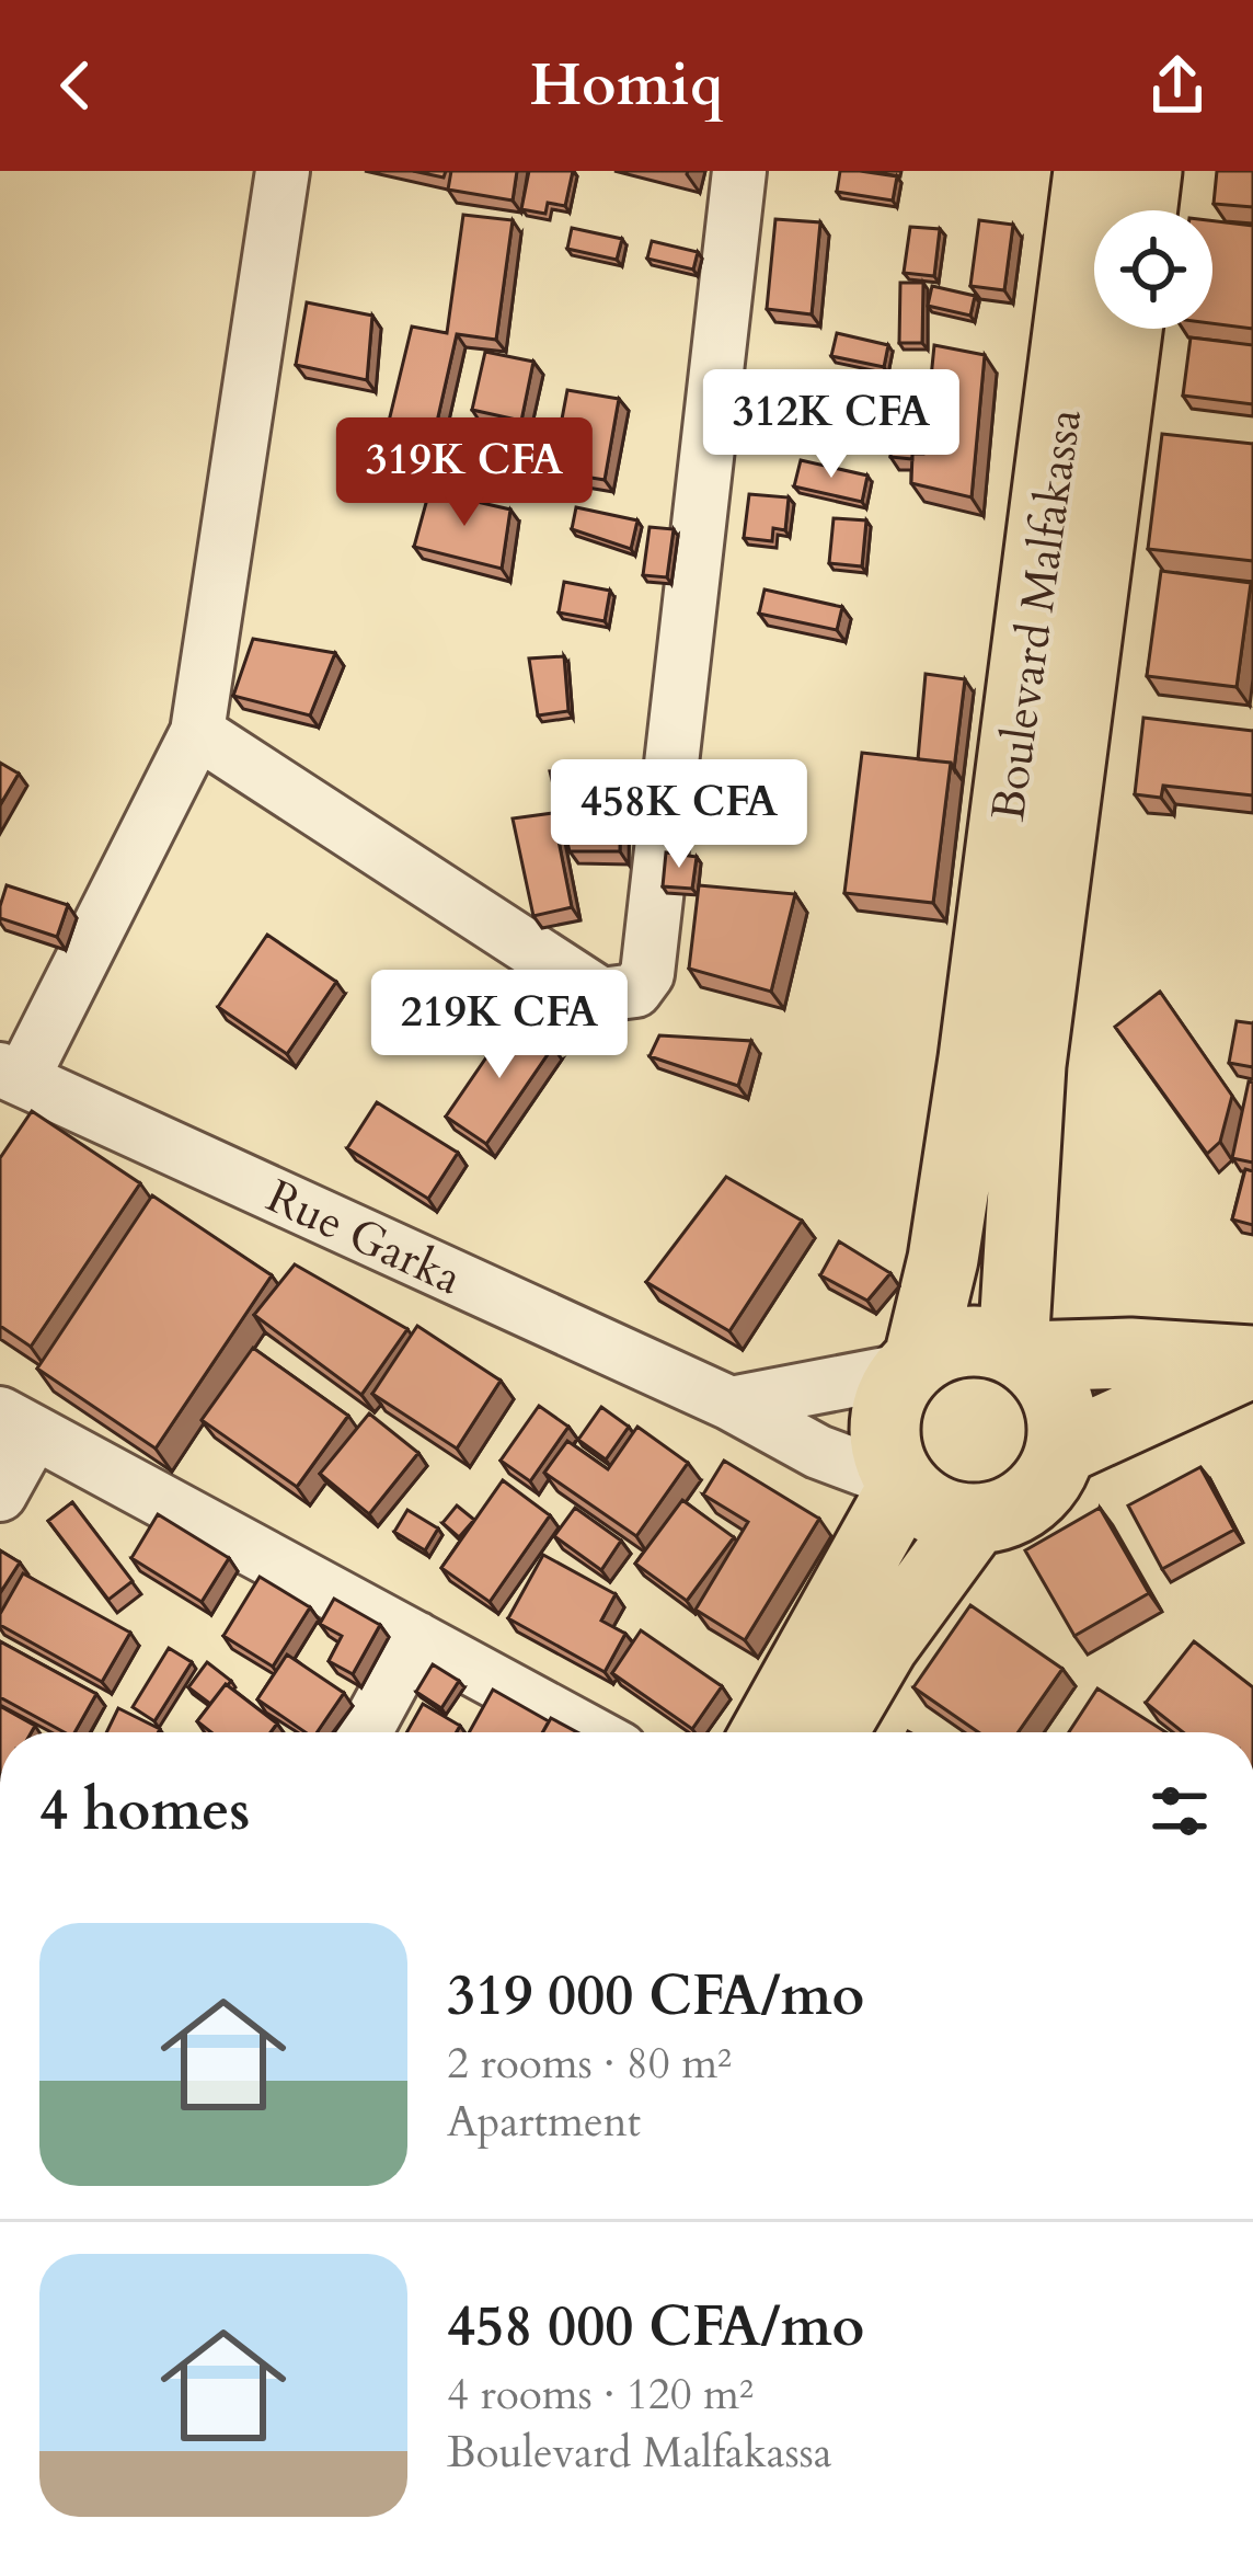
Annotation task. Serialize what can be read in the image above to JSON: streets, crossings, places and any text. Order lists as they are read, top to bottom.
{
  "streets": {
    "main road": ["Boulevard Malfakassa"],
    "street": ["Rue Garka"]
  },
  "page": {
    "header": "Homiq",
    "price": [
      "312K CFA",
      "319K CFA",
      "458K CFA",
      "219K CFA"
    ],
    "heading": "4 homes",
    "list": [
      {
        "name": "319 000 CFA/mo",
        "note": "2 rooms · 80 m² · Apartment"
      },
      {
        "name": "458 000 CFA/mo",
        "note": "4 rooms · 120 m² · Boulevard Malfakassa"
      }
    ]
  }
}
